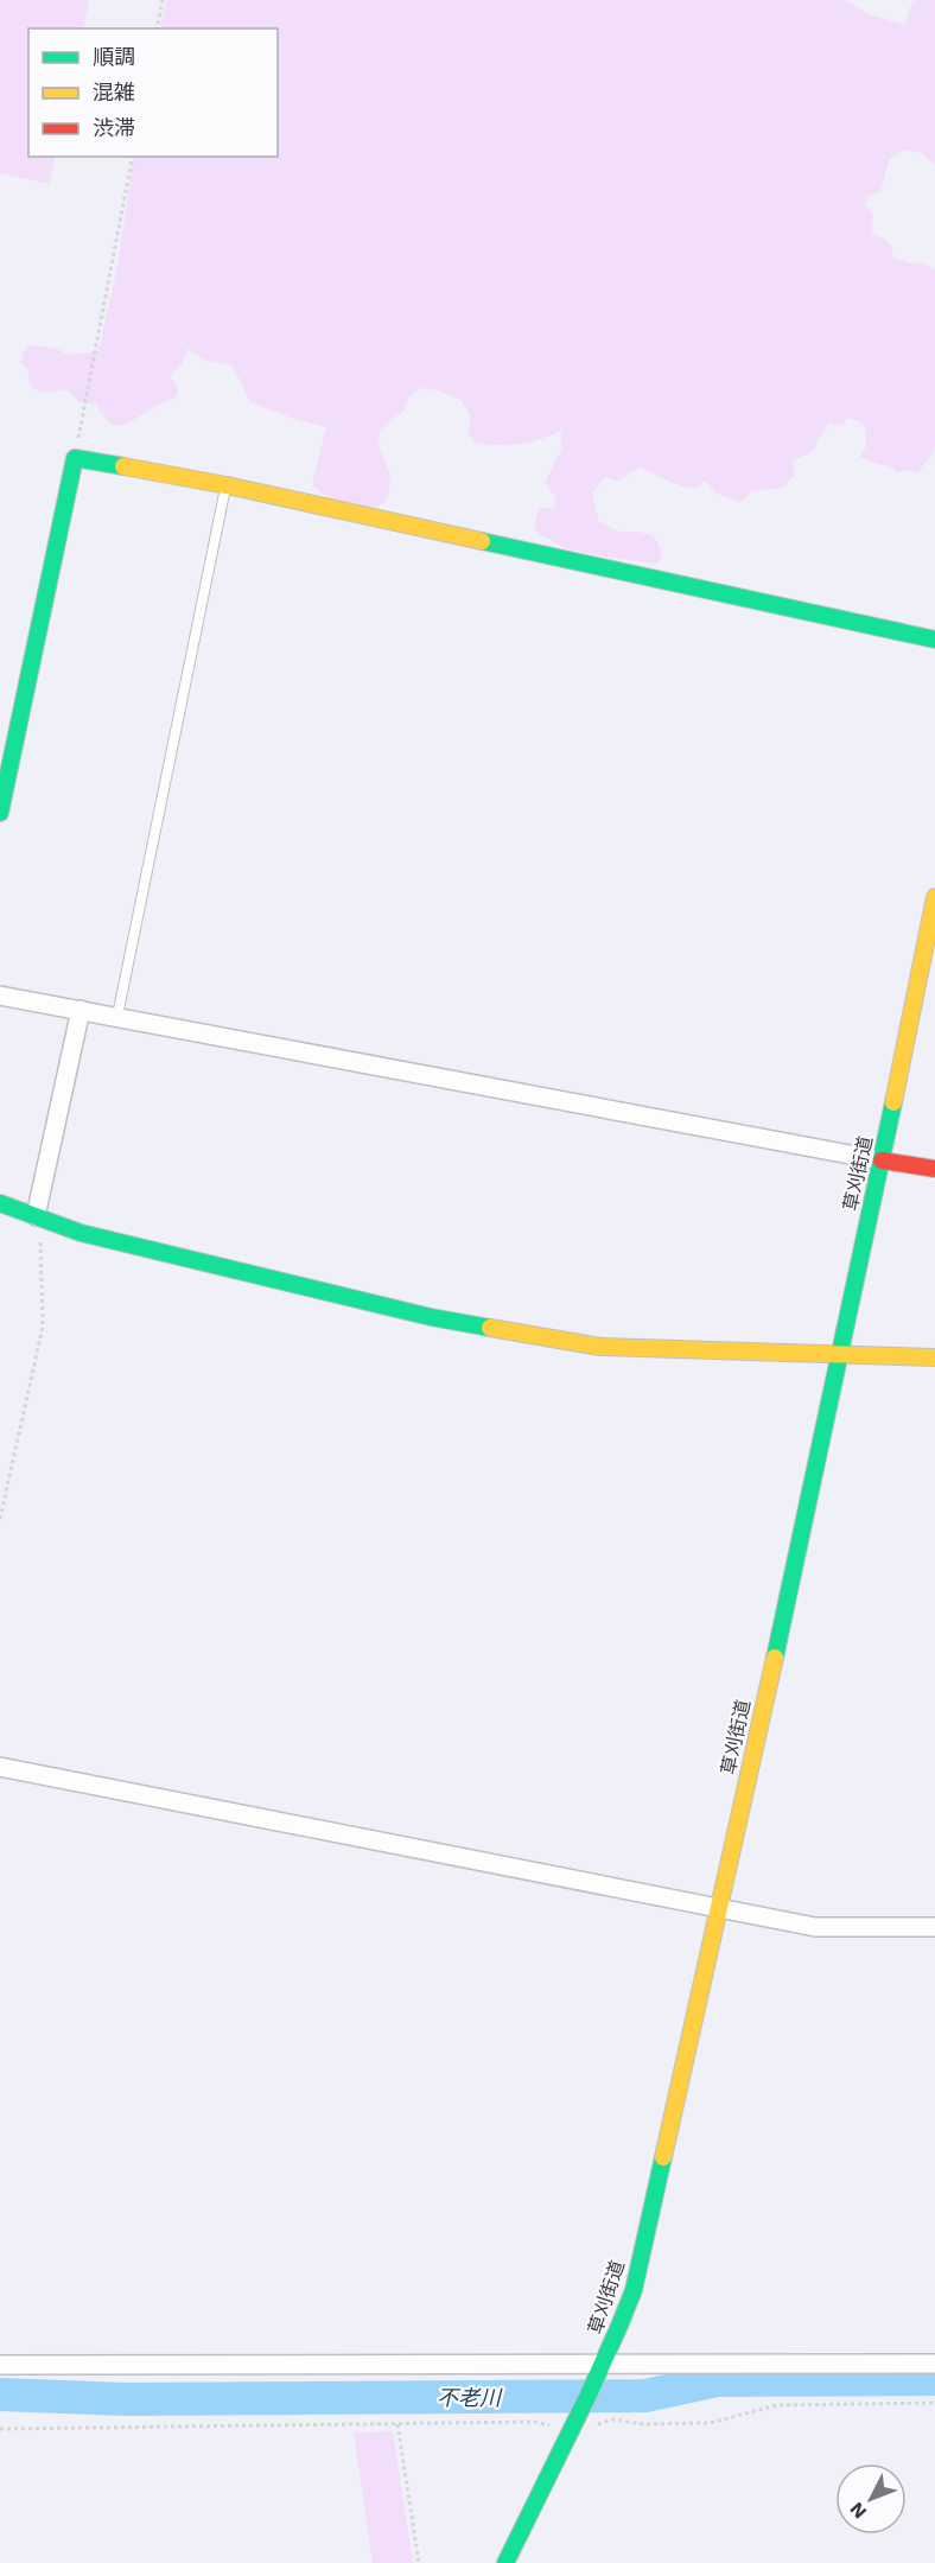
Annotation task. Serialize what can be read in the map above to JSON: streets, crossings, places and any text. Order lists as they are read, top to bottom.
{
  "streets": {
    "street": ["草刈街道"]
  },
  "water": ["不老川"],
  "legend": ["順調", "混雑", "渋滞"],
  "north": "bottom left"
}
